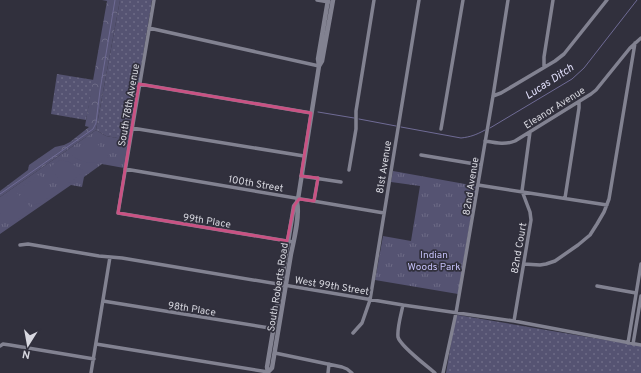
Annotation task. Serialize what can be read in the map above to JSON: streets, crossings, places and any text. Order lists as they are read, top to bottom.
{
  "streets": {
    "street": [
      "South 78th Avenue",
      "Eleanor Avenue",
      "81st Avenue",
      "100th Street",
      "82nd Avenue",
      "99th Place",
      "82nd Court",
      "West 99th Street",
      "South Roberts Road",
      "98th Place"
    ]
  },
  "crossings": [
    ["South 78th Avenue", "100th Street"],
    ["South 78th Avenue", "99th Place"],
    ["Eleanor Avenue", "82nd Avenue"],
    ["Eleanor Avenue", "82nd Court"],
    ["81st Avenue", "100th Street"],
    ["81st Avenue", "West 99th Street"],
    ["100th Street", "South Roberts Road"],
    ["82nd Avenue", "West 99th Street"],
    ["99th Place", "South Roberts Road"],
    ["82nd Court", "West 99th Street"],
    ["West 99th Street", "South Roberts Road"],
    ["South Roberts Road", "98th Place"]
  ],
  "water": ["Lucas Ditch"],
  "parks": ["Indian Woods Park"],
  "north": "bottom"
}
